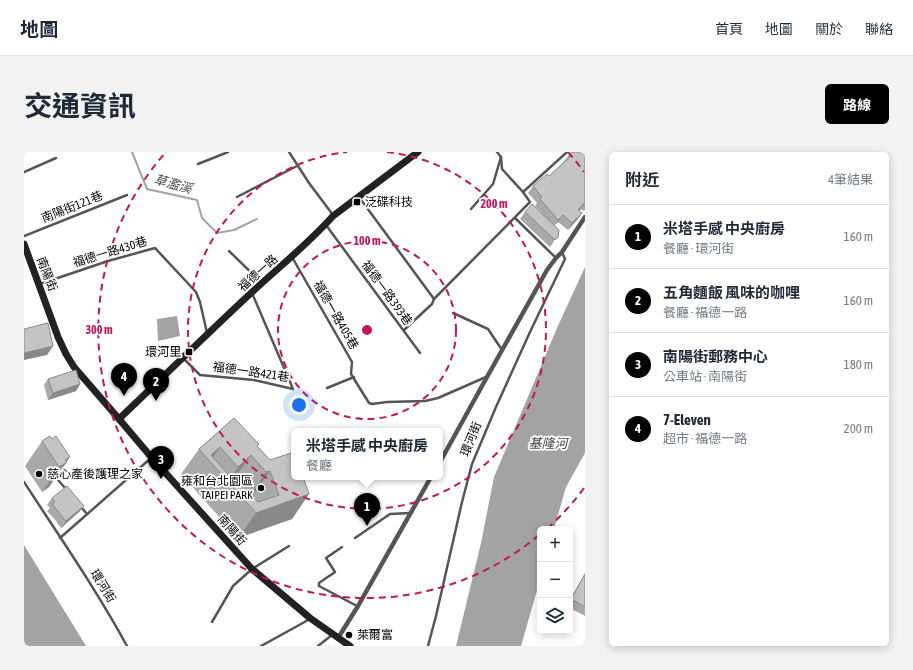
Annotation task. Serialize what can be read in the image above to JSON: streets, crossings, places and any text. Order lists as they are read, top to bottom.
{
  "streets": {
    "street": ["福德一路", "南陽街", "環河街"],
    "lane": [
      "南陽街121巷",
      "福德一路430巷",
      "福德一路393巷",
      "福德一路405巷",
      "福德一路421巷"
    ]
  },
  "crossings": [
    ["福德一路430巷", "福德一路"],
    ["福德一路430巷", "南陽街"],
    ["福德一路", "南陽街"],
    ["福德一路", "福德一路393巷"],
    ["福德一路", "福德一路405巷"],
    ["福德一路", "福德一路421巷"],
    ["福德一路405巷", "環河街"]
  ],
  "water": ["草濫溪", "基隆河"],
  "places": {
    "transit": ["泛碟科技", "環河里"],
    "other": ["慈心產後護理之家", "雍和台北園區 TAIPEI PARK", "萊爾富"]
  },
  "page": {
    "header": "地圖",
    "nav": [
      "首頁",
      "地圖",
      "關於",
      "聯絡"
    ],
    "title": "交通資訊",
    "buttons": "路線",
    "heading": ["附近", "4筆結果"],
    "list": [
      {
        "mark": "1",
        "name": "米塔手感 中央廚房",
        "note": "餐廳 · 環河街",
        "value": "160 m"
      },
      {
        "mark": "2",
        "name": "五角麵飯 風味的咖哩",
        "note": "餐廳 · 福德一路",
        "value": "160 m"
      },
      {
        "mark": "3",
        "name": "南陽街郵務中心",
        "note": "公車站 · 南陽街",
        "value": "180 m"
      },
      {
        "mark": "4",
        "name": "7-Eleven",
        "note": "超市 · 福德一路",
        "value": "200 m"
      }
    ],
    "pins": [
      "4",
      "2",
      "3",
      "1"
    ],
    "popup": ["米塔手感 中央廚房", "餐廳"],
    "map_buttons": ["+", "−"]
  },
  "rings": ["200 m", "100 m", "300 m"]
}
